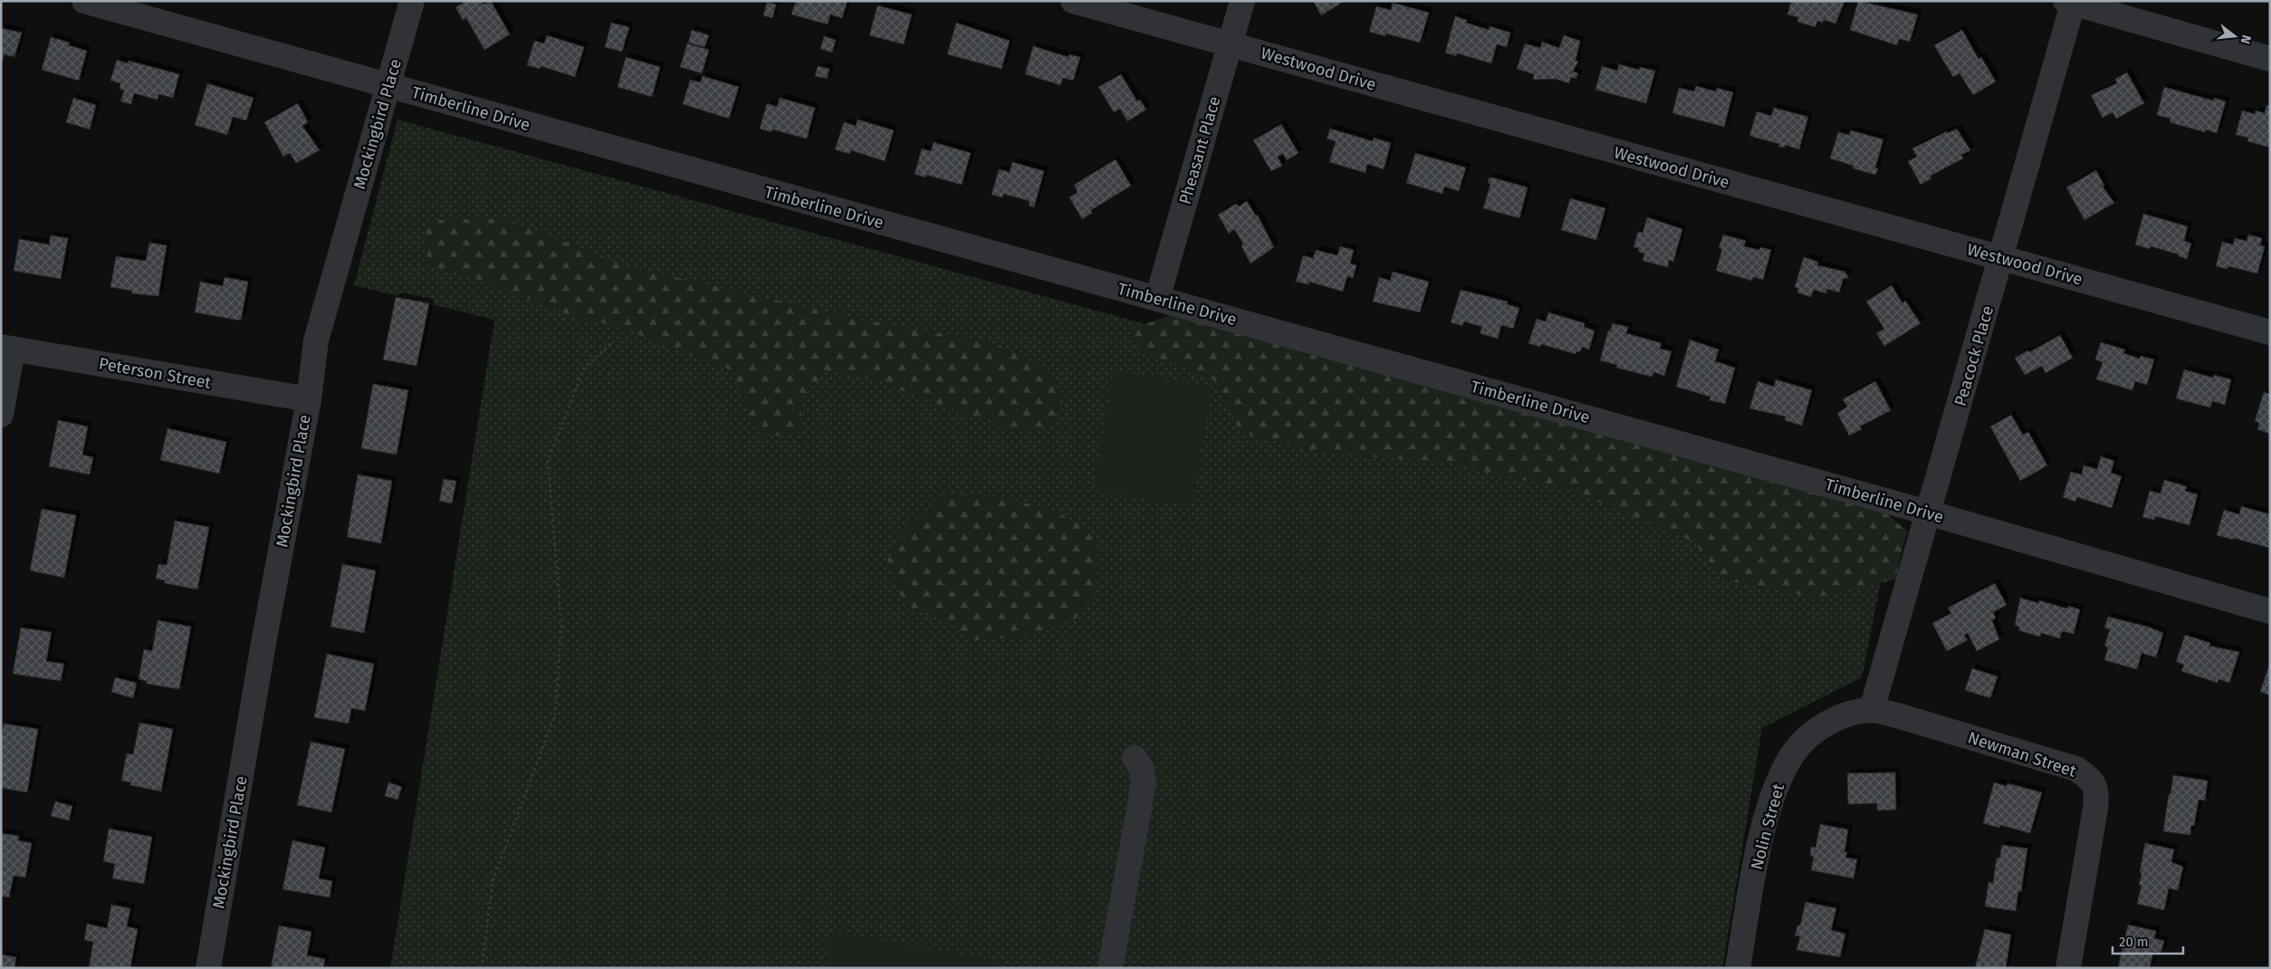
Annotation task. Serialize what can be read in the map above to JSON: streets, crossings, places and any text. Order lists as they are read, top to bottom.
{
  "streets": {
    "street": [
      "Westwood Drive",
      "Timberline Drive",
      "Mockingbird Place",
      "Pheasant Place",
      "Peacock Place",
      "Peterson Street",
      "Newman Street",
      "Nolin Street"
    ]
  },
  "crossings": [
    ["Westwood Drive", "Pheasant Place"],
    ["Westwood Drive", "Peacock Place"],
    ["Timberline Drive", "Mockingbird Place"],
    ["Timberline Drive", "Pheasant Place"],
    ["Timberline Drive", "Peacock Place"],
    ["Mockingbird Place", "Peterson Street"],
    ["Peacock Place", "Newman Street"],
    ["Peacock Place", "Nolin Street"],
    ["Newman Street", "Nolin Street"]
  ],
  "scale_bar": "20 m",
  "north": "right"
}
